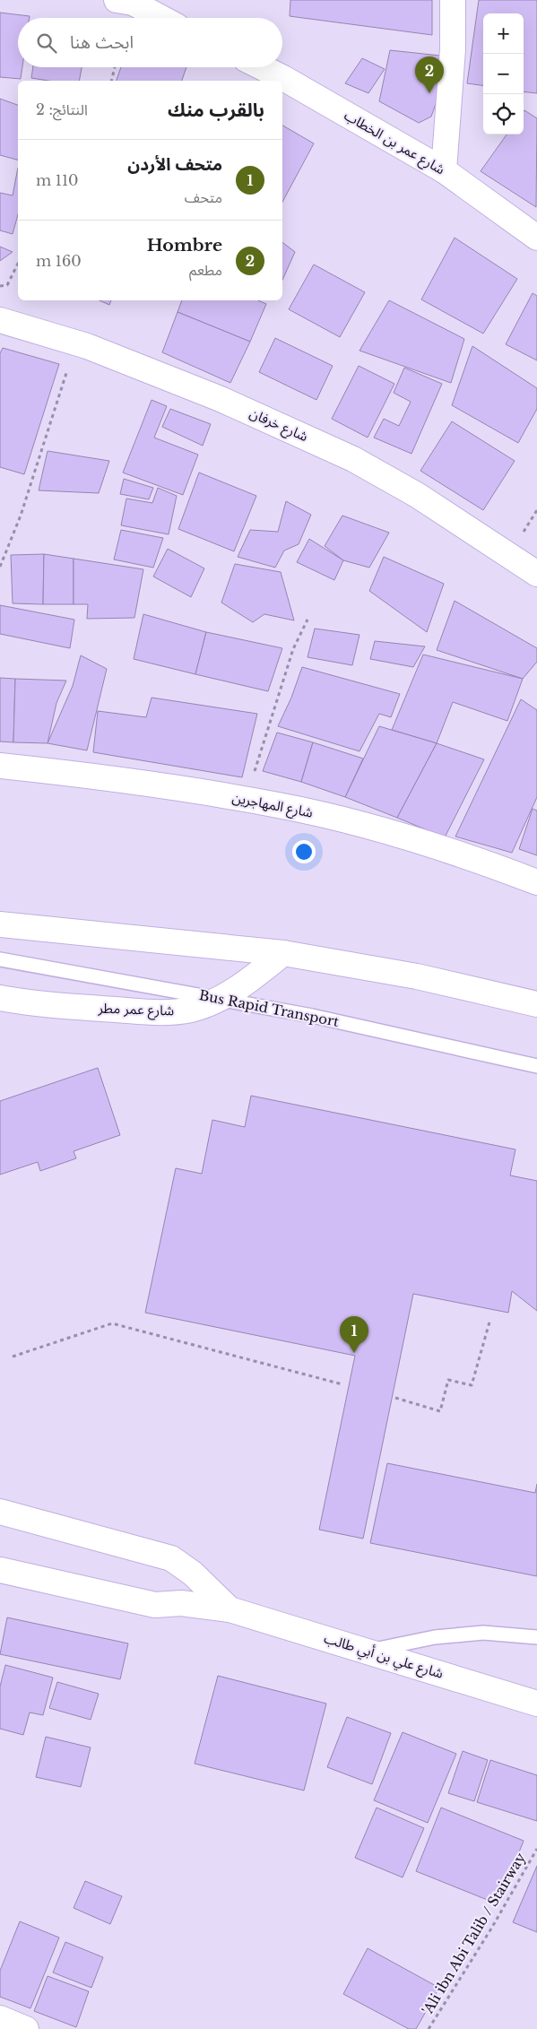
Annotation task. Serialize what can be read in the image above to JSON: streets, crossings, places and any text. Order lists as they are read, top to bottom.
{
  "streets": {
    "street": [
      "شارع عمر بن الخطاب",
      "شارع خرفان",
      "شارع المهاجرين",
      "شارع عمر مطر",
      "شارع علي بن أبي طالب"
    ],
    "lane": ["Bus Rapid Transport"],
    "path": ["'Ali ibn Abi Talib / Stairway"]
  },
  "crossings": [
    ["Bus Rapid Transport", "شارع عمر مطر"]
  ],
  "page": {
    "map_buttons": ["+", "−"],
    "search": "ابحث هنا",
    "pins": ["2", "1"],
    "heading": ["بالقرب منك", "النتائج: 2"],
    "list": [
      {
        "mark": "1",
        "name": "متحف الأردن",
        "note": "متحف",
        "value": "110 m"
      },
      {
        "mark": "2",
        "name": "Hombre",
        "note": "مطعم",
        "value": "160 m"
      }
    ]
  }
}
